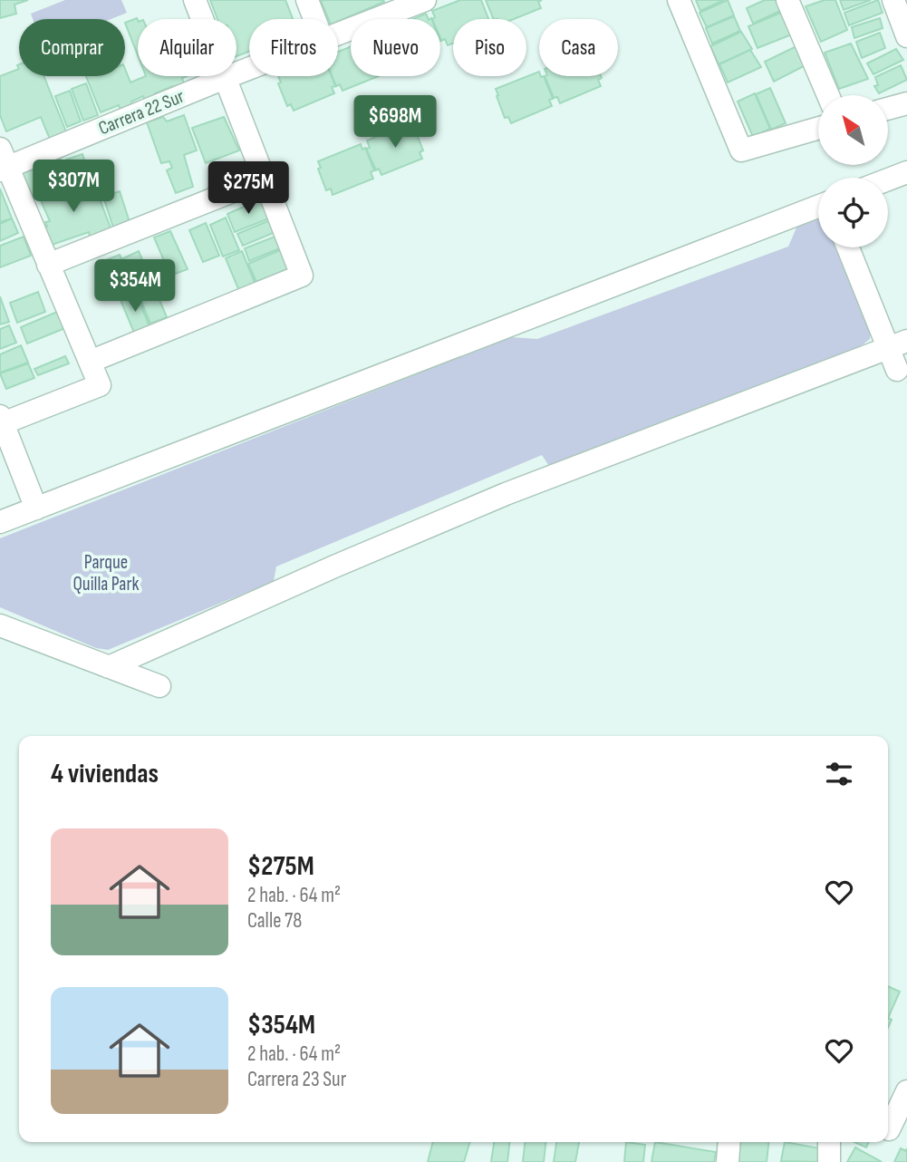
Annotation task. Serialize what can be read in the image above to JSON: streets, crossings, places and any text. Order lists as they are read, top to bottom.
{
  "streets": {
    "street": ["Carrera 22 Sur"]
  },
  "parks": ["Parque Quilla Park"],
  "north": "top left",
  "page": {
    "chip": [
      "Comprar",
      "Alquilar",
      "Filtros",
      "Nuevo",
      "Piso",
      "Casa"
    ],
    "price": [
      "$698M",
      "$307M",
      "$275M",
      "$354M"
    ],
    "heading": "4 viviendas",
    "list": [
      {
        "name": "$275M",
        "note": "2 hab. · 64 m² · Calle 78"
      },
      {
        "name": "$354M",
        "note": "2 hab. · 64 m² · Carrera 23 Sur"
      }
    ]
  }
}
